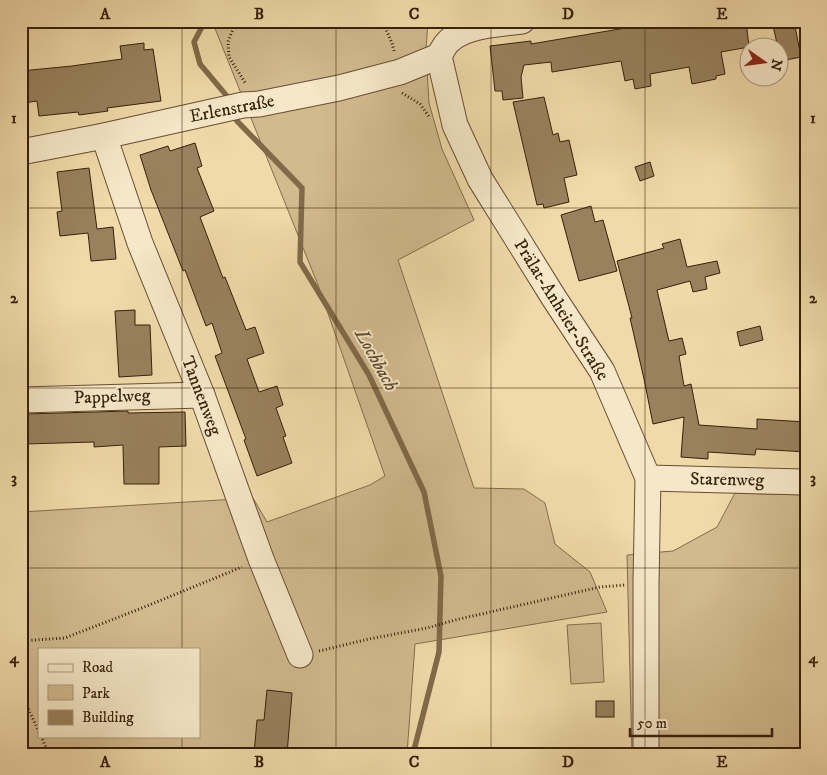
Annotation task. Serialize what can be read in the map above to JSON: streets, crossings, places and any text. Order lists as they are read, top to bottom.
{
  "streets": {
    "street": [
      "Erlenstraße",
      "Prälat-Anheier-Straße",
      "Tannenweg",
      "Pappelweg",
      "Starenweg"
    ]
  },
  "crossings": [
    ["Erlenstraße", "Prälat-Anheier-Straße"],
    ["Erlenstraße", "Tannenweg"],
    ["Prälat-Anheier-Straße", "Starenweg"],
    ["Tannenweg", "Pappelweg"]
  ],
  "water": ["Lochbach"],
  "legend": ["Road", "Park", "Building"],
  "scale_bar": "50 m",
  "north": "right",
  "grid": {
    "columns": [
      "A",
      "B",
      "C",
      "D",
      "E"
    ],
    "rows": [
      "1",
      "2",
      "3",
      "4"
    ]
  }
}
